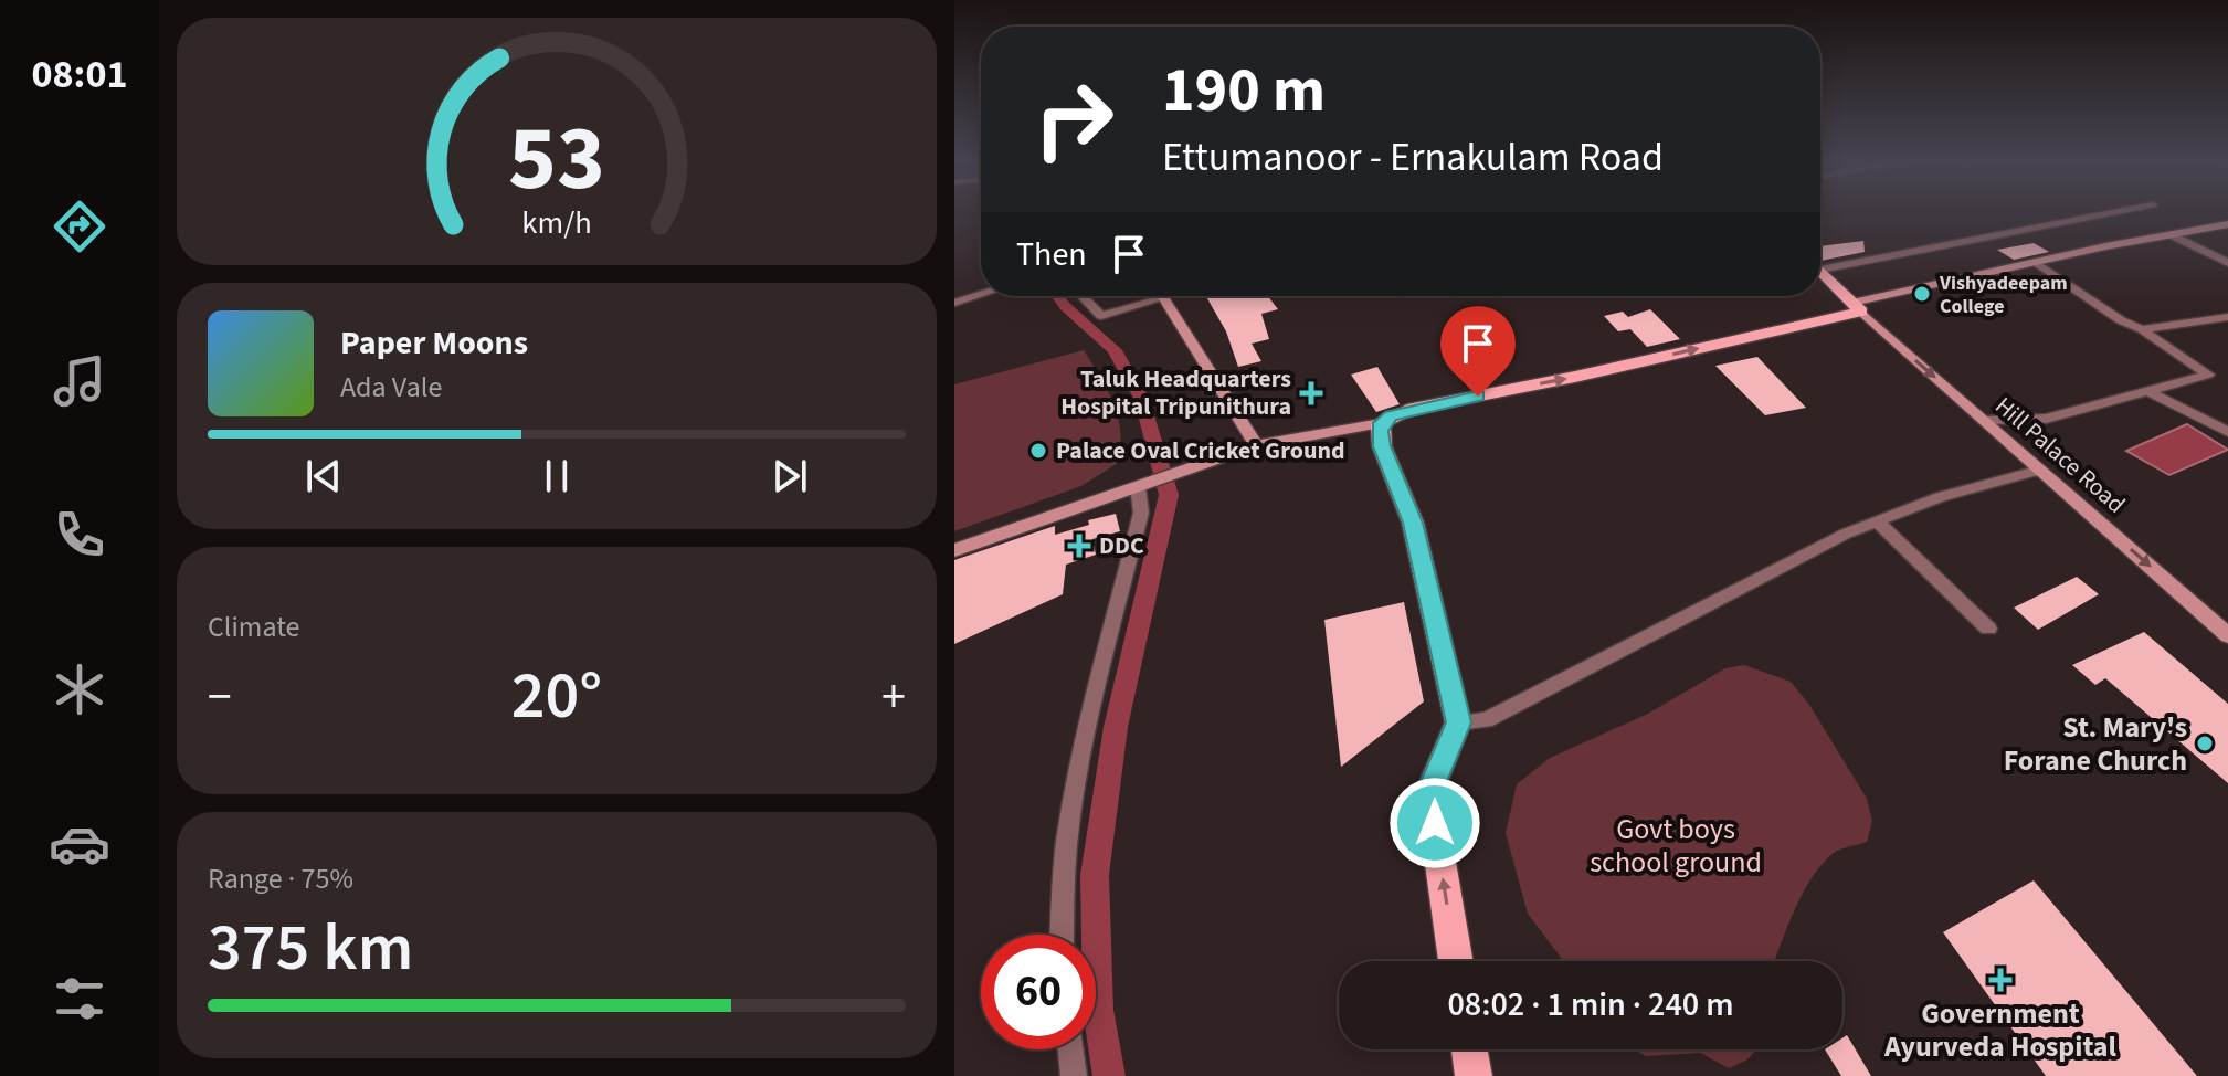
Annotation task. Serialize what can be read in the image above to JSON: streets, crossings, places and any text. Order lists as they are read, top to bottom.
{
  "streets": {
    "main road": ["Hill Palace Road"]
  },
  "one_way": ["Hill Palace Road"],
  "parks": ["Govt boys school ground"],
  "places": {
    "other": ["Vishyadeepam College", "Palace Oval Cricket Ground", "St. Mary's Forane Church"],
    "health": ["Taluk Headquarters Hospital Tripunithura", "DDC", "Government Ayurveda Hospital"]
  },
  "page": {
    "tabs": "08:01",
    "turn": ["190 m", "Ettumanoor - Ernakulam Road"],
    "then": "Then",
    "song": ["Paper Moons", "Ada Vale"],
    "tile": [
      "Climate",
      ["Range · 75%", "375 km"]
    ],
    "heat": ["−", "20°", "+"],
    "limit": "60",
    "trip": "08:02 · 1 min · 240 m",
    "gauge": ["53", "km/h"]
  }
}
